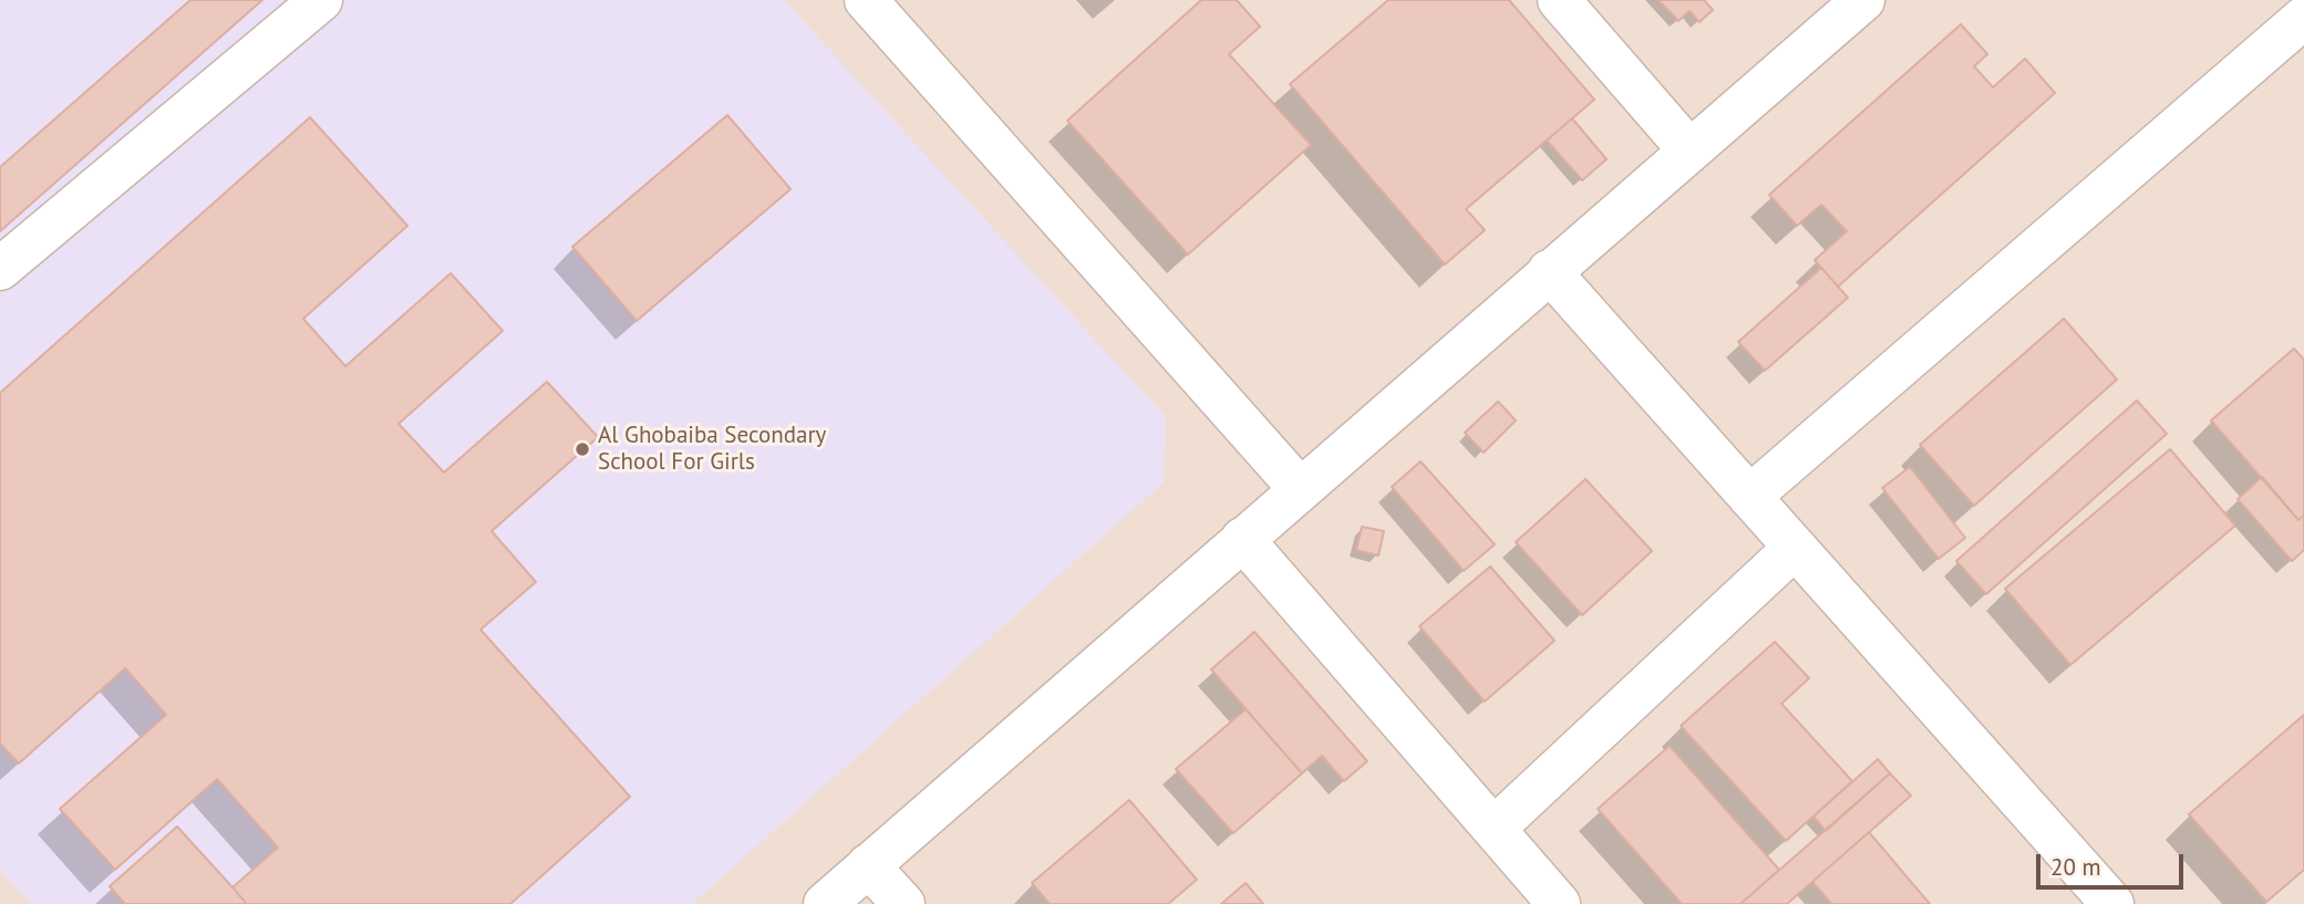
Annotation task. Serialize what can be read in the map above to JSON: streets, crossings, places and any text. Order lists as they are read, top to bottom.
{
  "places": ["Al Ghobaiba Secondary School For Girls"],
  "scale_bar": "20 m"
}
